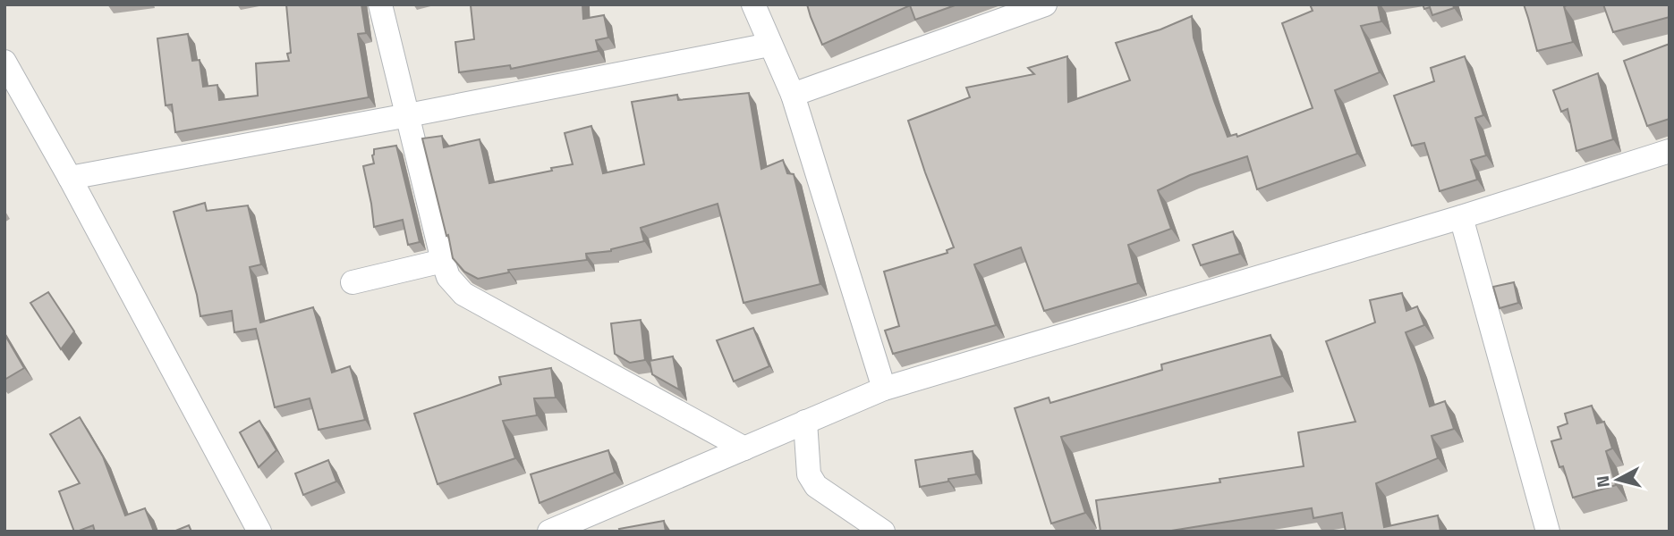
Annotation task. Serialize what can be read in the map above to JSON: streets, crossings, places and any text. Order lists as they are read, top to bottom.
{
  "north": "left"
}
